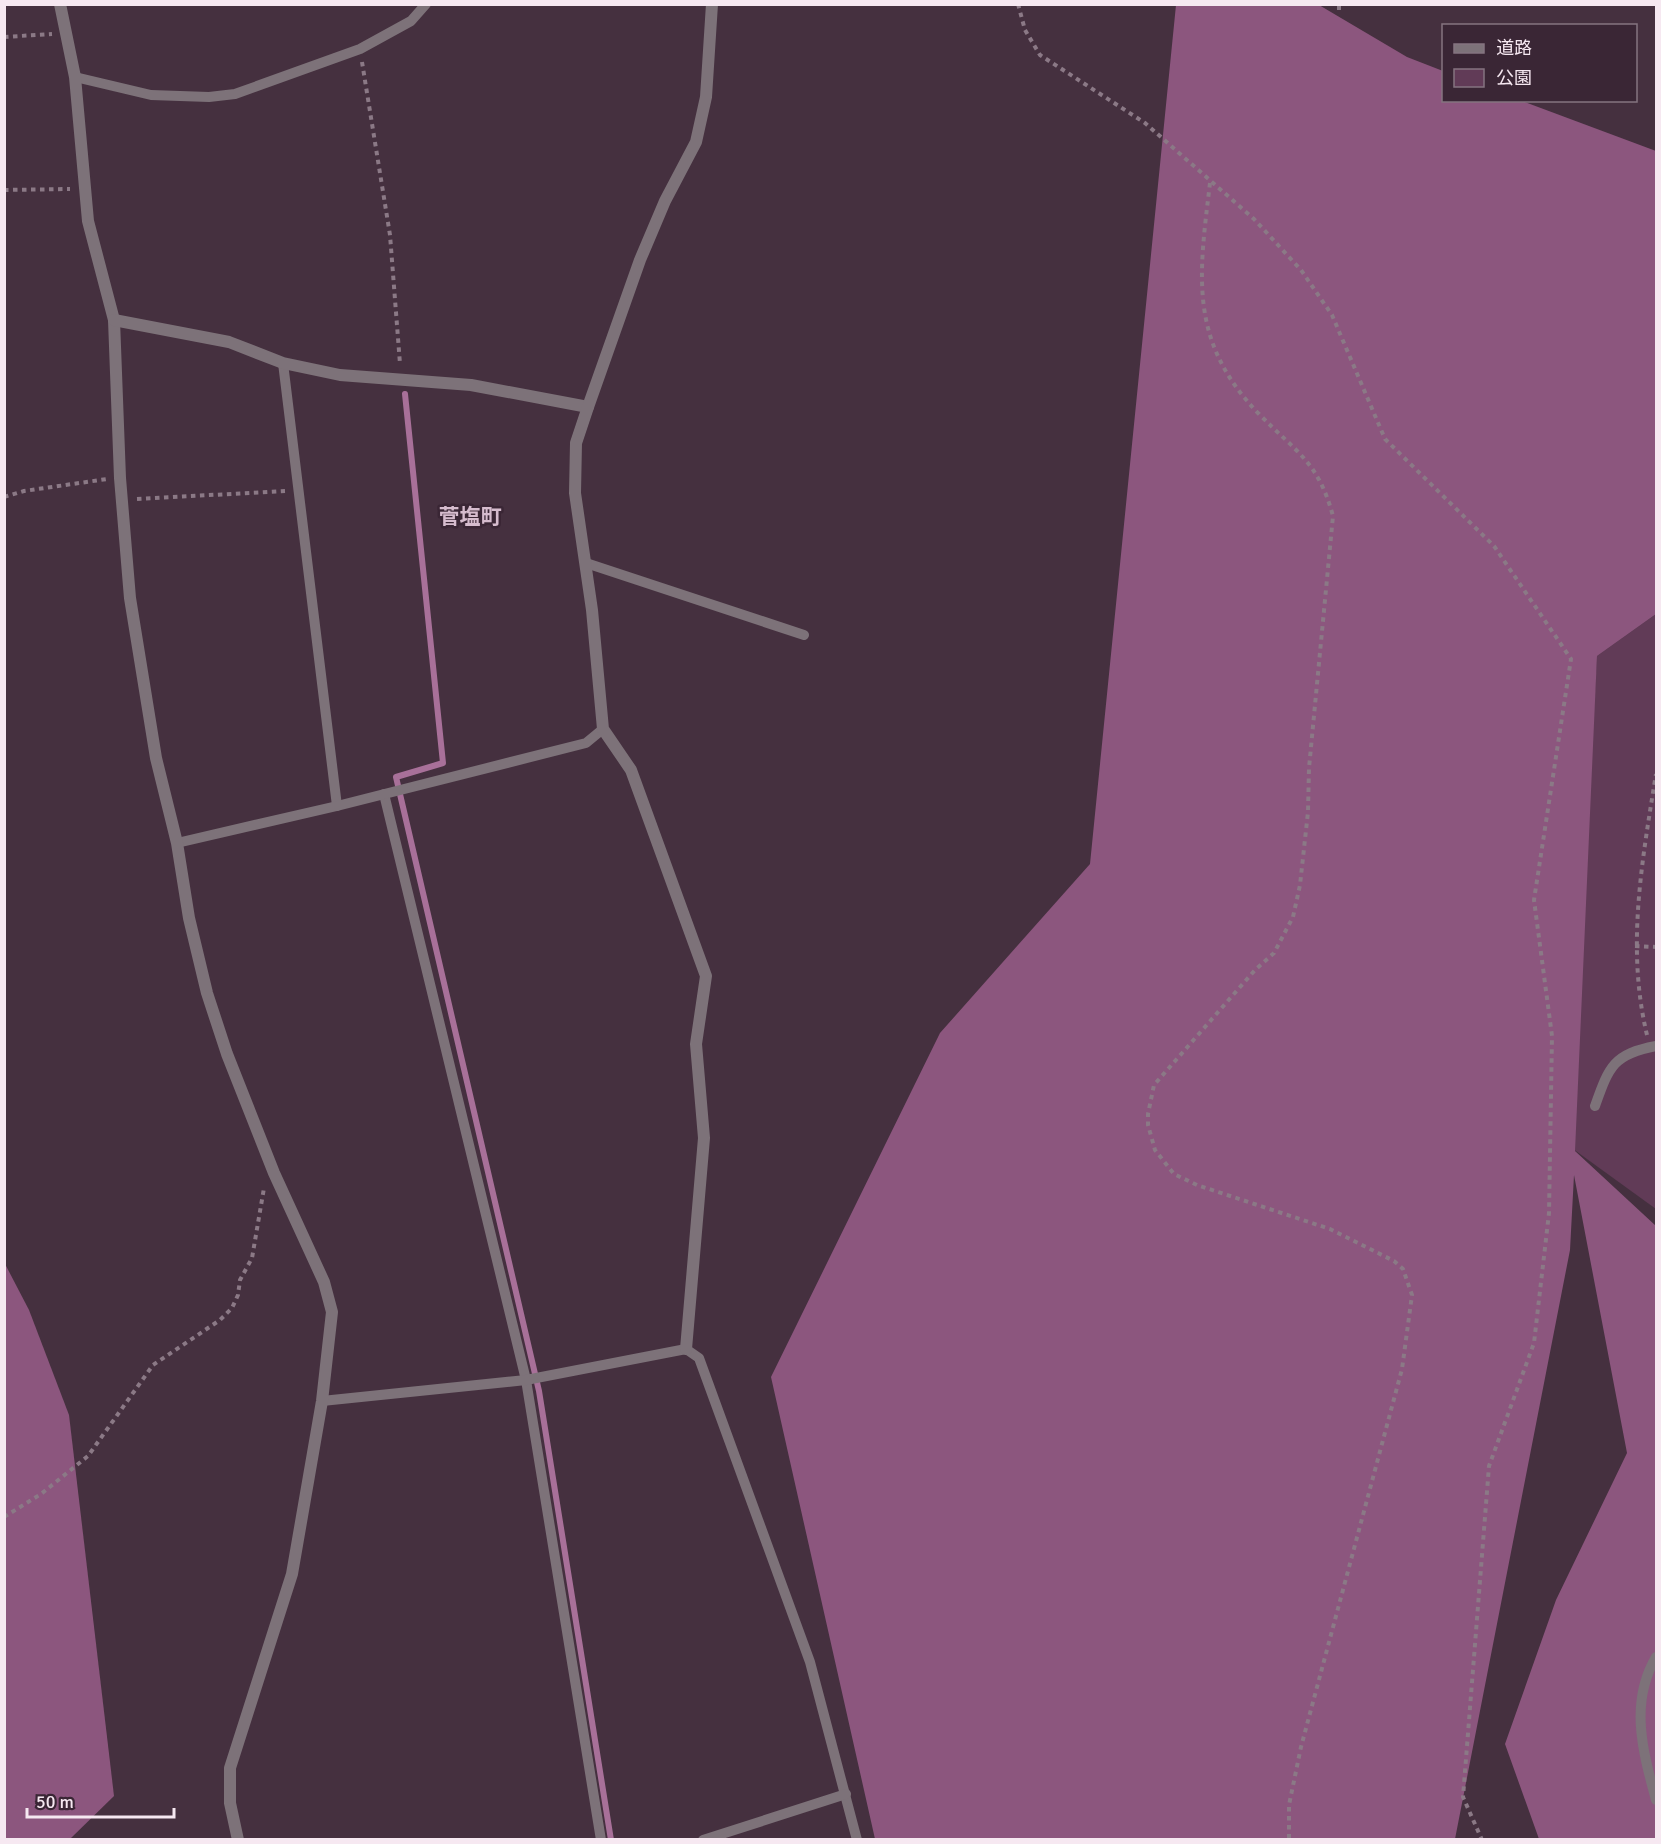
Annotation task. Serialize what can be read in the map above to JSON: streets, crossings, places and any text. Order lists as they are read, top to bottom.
{
  "districts": ["菅塩町"],
  "legend": ["道路", "公園"],
  "scale_bar": "50 m"
}
